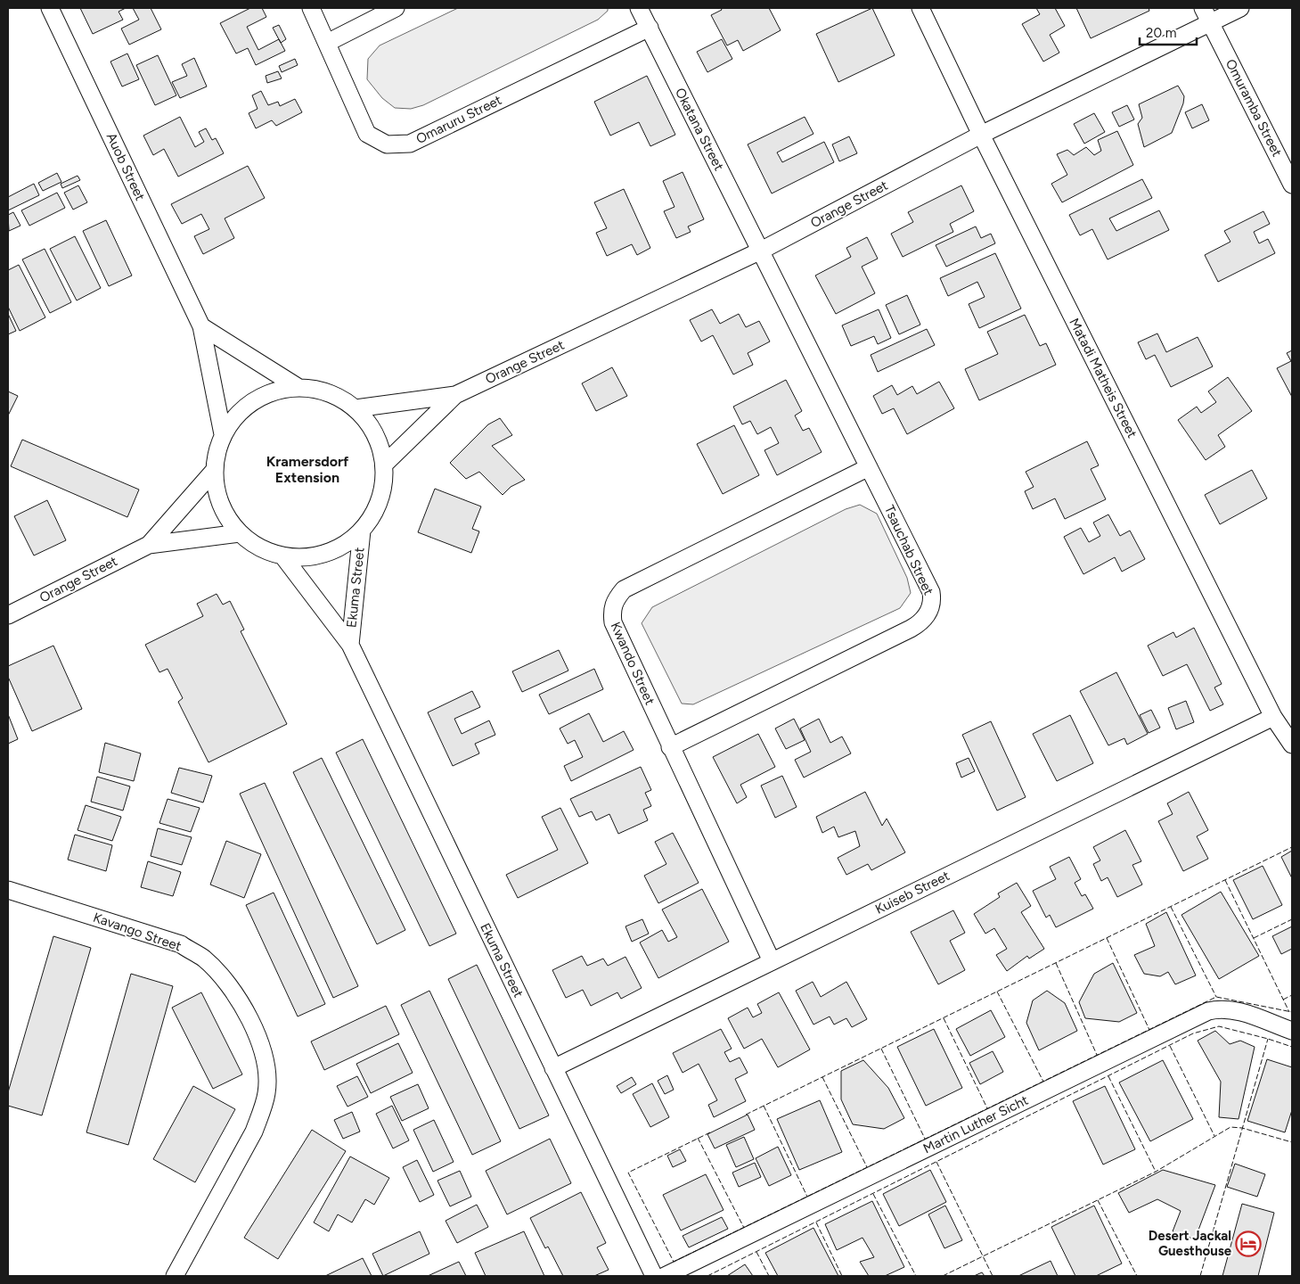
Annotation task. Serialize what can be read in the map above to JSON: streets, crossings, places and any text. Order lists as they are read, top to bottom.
{
  "streets": {
    "street": [
      "Omuramba Street",
      "Omaruru Street",
      "Okatana Street",
      "Auob Street",
      "Orange Street",
      "Matadi Matheis Street",
      "Tsauchab Street",
      "Ekuma Street",
      "Kwando Street",
      "Kuiseb Street",
      "Kavango Street",
      "Martin Luther Sicht"
    ]
  },
  "crossings": [
    ["Omuramba Street", "Orange Street"],
    ["Omaruru Street", "Okatana Street"],
    ["Okatana Street", "Orange Street"],
    ["Okatana Street", "Tsauchab Street"],
    ["Orange Street", "Matadi Matheis Street"],
    ["Orange Street", "Tsauchab Street"],
    ["Matadi Matheis Street", "Kuiseb Street"],
    ["Tsauchab Street", "Kwando Street"],
    ["Ekuma Street", "Kuiseb Street"],
    ["Kwando Street", "Kuiseb Street"]
  ],
  "districts": ["Kramersdorf Extension"],
  "places": {
    "hotel": ["Desert Jackal Guesthouse"]
  },
  "scale_bar": "20 m"
}
